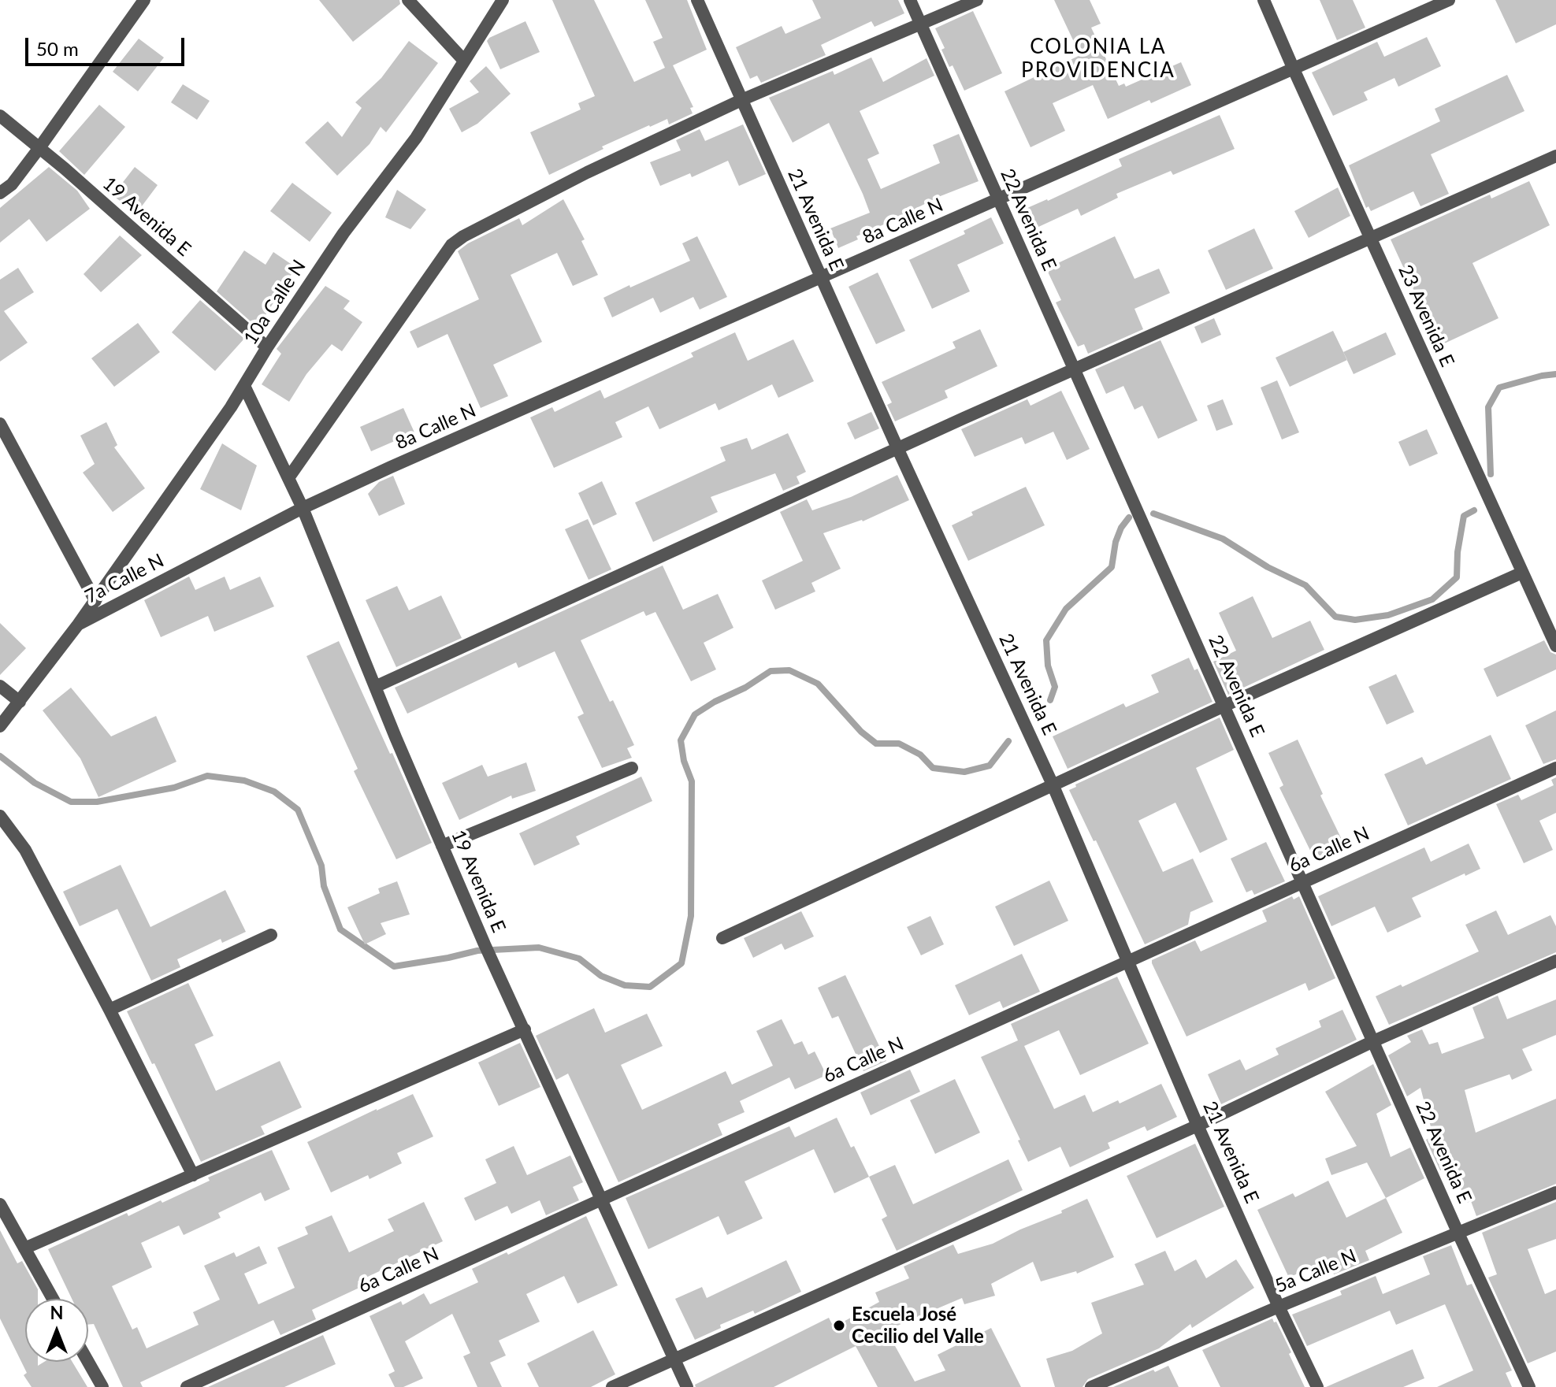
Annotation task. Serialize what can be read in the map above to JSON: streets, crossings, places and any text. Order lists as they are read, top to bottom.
{
  "streets": {
    "street": [
      "19 Avenida E",
      "21 Avenida E",
      "22 Avenida E",
      "8a Calle N",
      "10a Calle N",
      "23 Avenida E",
      "7a Calle N",
      "6a Calle N",
      "5a Calle N"
    ]
  },
  "crossings": [
    ["19 Avenida E", "8a Calle N"],
    ["19 Avenida E", "10a Calle N"],
    ["19 Avenida E", "7a Calle N"],
    ["19 Avenida E", "6a Calle N"],
    ["21 Avenida E", "8a Calle N"],
    ["21 Avenida E", "6a Calle N"],
    ["21 Avenida E", "5a Calle N"],
    ["22 Avenida E", "8a Calle N"],
    ["22 Avenida E", "6a Calle N"],
    ["22 Avenida E", "5a Calle N"],
    ["8a Calle N", "23 Avenida E"],
    ["8a Calle N", "7a Calle N"],
    ["10a Calle N", "7a Calle N"]
  ],
  "districts": ["COLONIA LA PROVIDENCIA"],
  "places": ["Escuela José Cecilio del Valle"],
  "scale_bar": "50 m",
  "north": "top"
}
